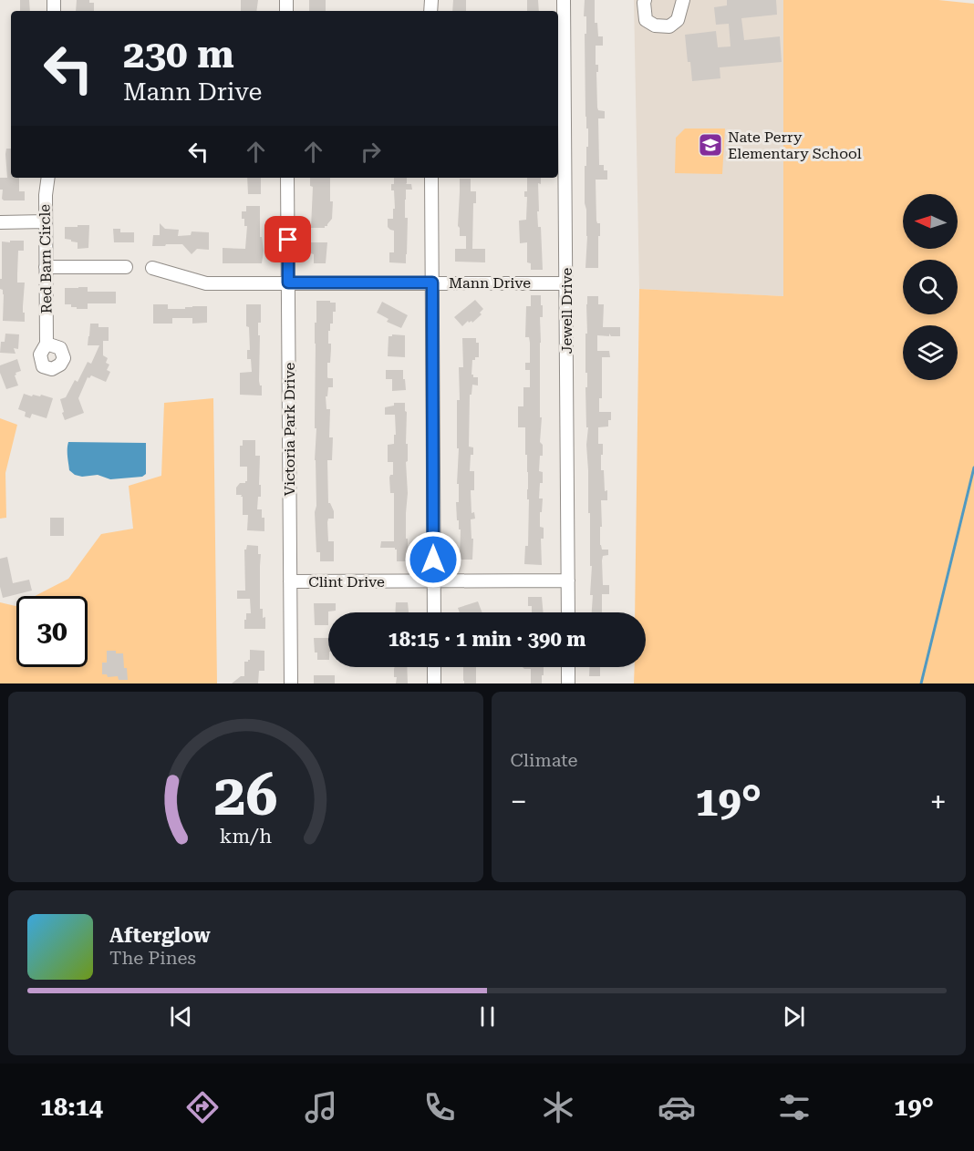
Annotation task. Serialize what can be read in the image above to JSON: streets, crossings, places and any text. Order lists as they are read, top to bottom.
{
  "streets": {
    "street": [
      "Red Barn Circle",
      "Mann Drive",
      "Jewell Drive",
      "Victoria Park Drive",
      "Clint Drive"
    ]
  },
  "crossings": [
    ["Mann Drive", "Jewell Drive"],
    ["Mann Drive", "Victoria Park Drive"],
    ["Jewell Drive", "Clint Drive"],
    ["Victoria Park Drive", "Clint Drive"]
  ],
  "places": {
    "school or university": ["Nate Perry Elementary School"]
  },
  "north": "left",
  "page": {
    "turn": ["230 m", "Mann Drive"],
    "limit": "30",
    "trip": "18:15 · 1 min · 390 m",
    "tile": "Climate",
    "heat": ["−", "19°", "+"],
    "song": ["Afterglow", "The Pines"],
    "tabs": ["18:14", "19°"],
    "gauge": ["26", "km/h"]
  }
}
